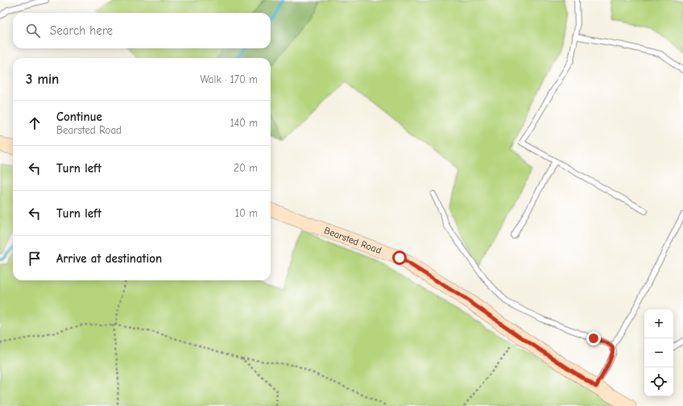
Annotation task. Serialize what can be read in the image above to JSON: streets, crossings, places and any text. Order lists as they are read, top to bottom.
{
  "streets": {
    "street": ["Bearsted Road"]
  },
  "page": {
    "search": "Search here",
    "heading": ["3 min", "Walk · 170 m"],
    "list": [
      ["Continue", "Bearsted Road", "140 m"],
      ["Turn left", "20 m"],
      ["Turn left", "10 m"],
      "Arrive at destination"
    ],
    "map_buttons": ["+", "−"]
  }
}
